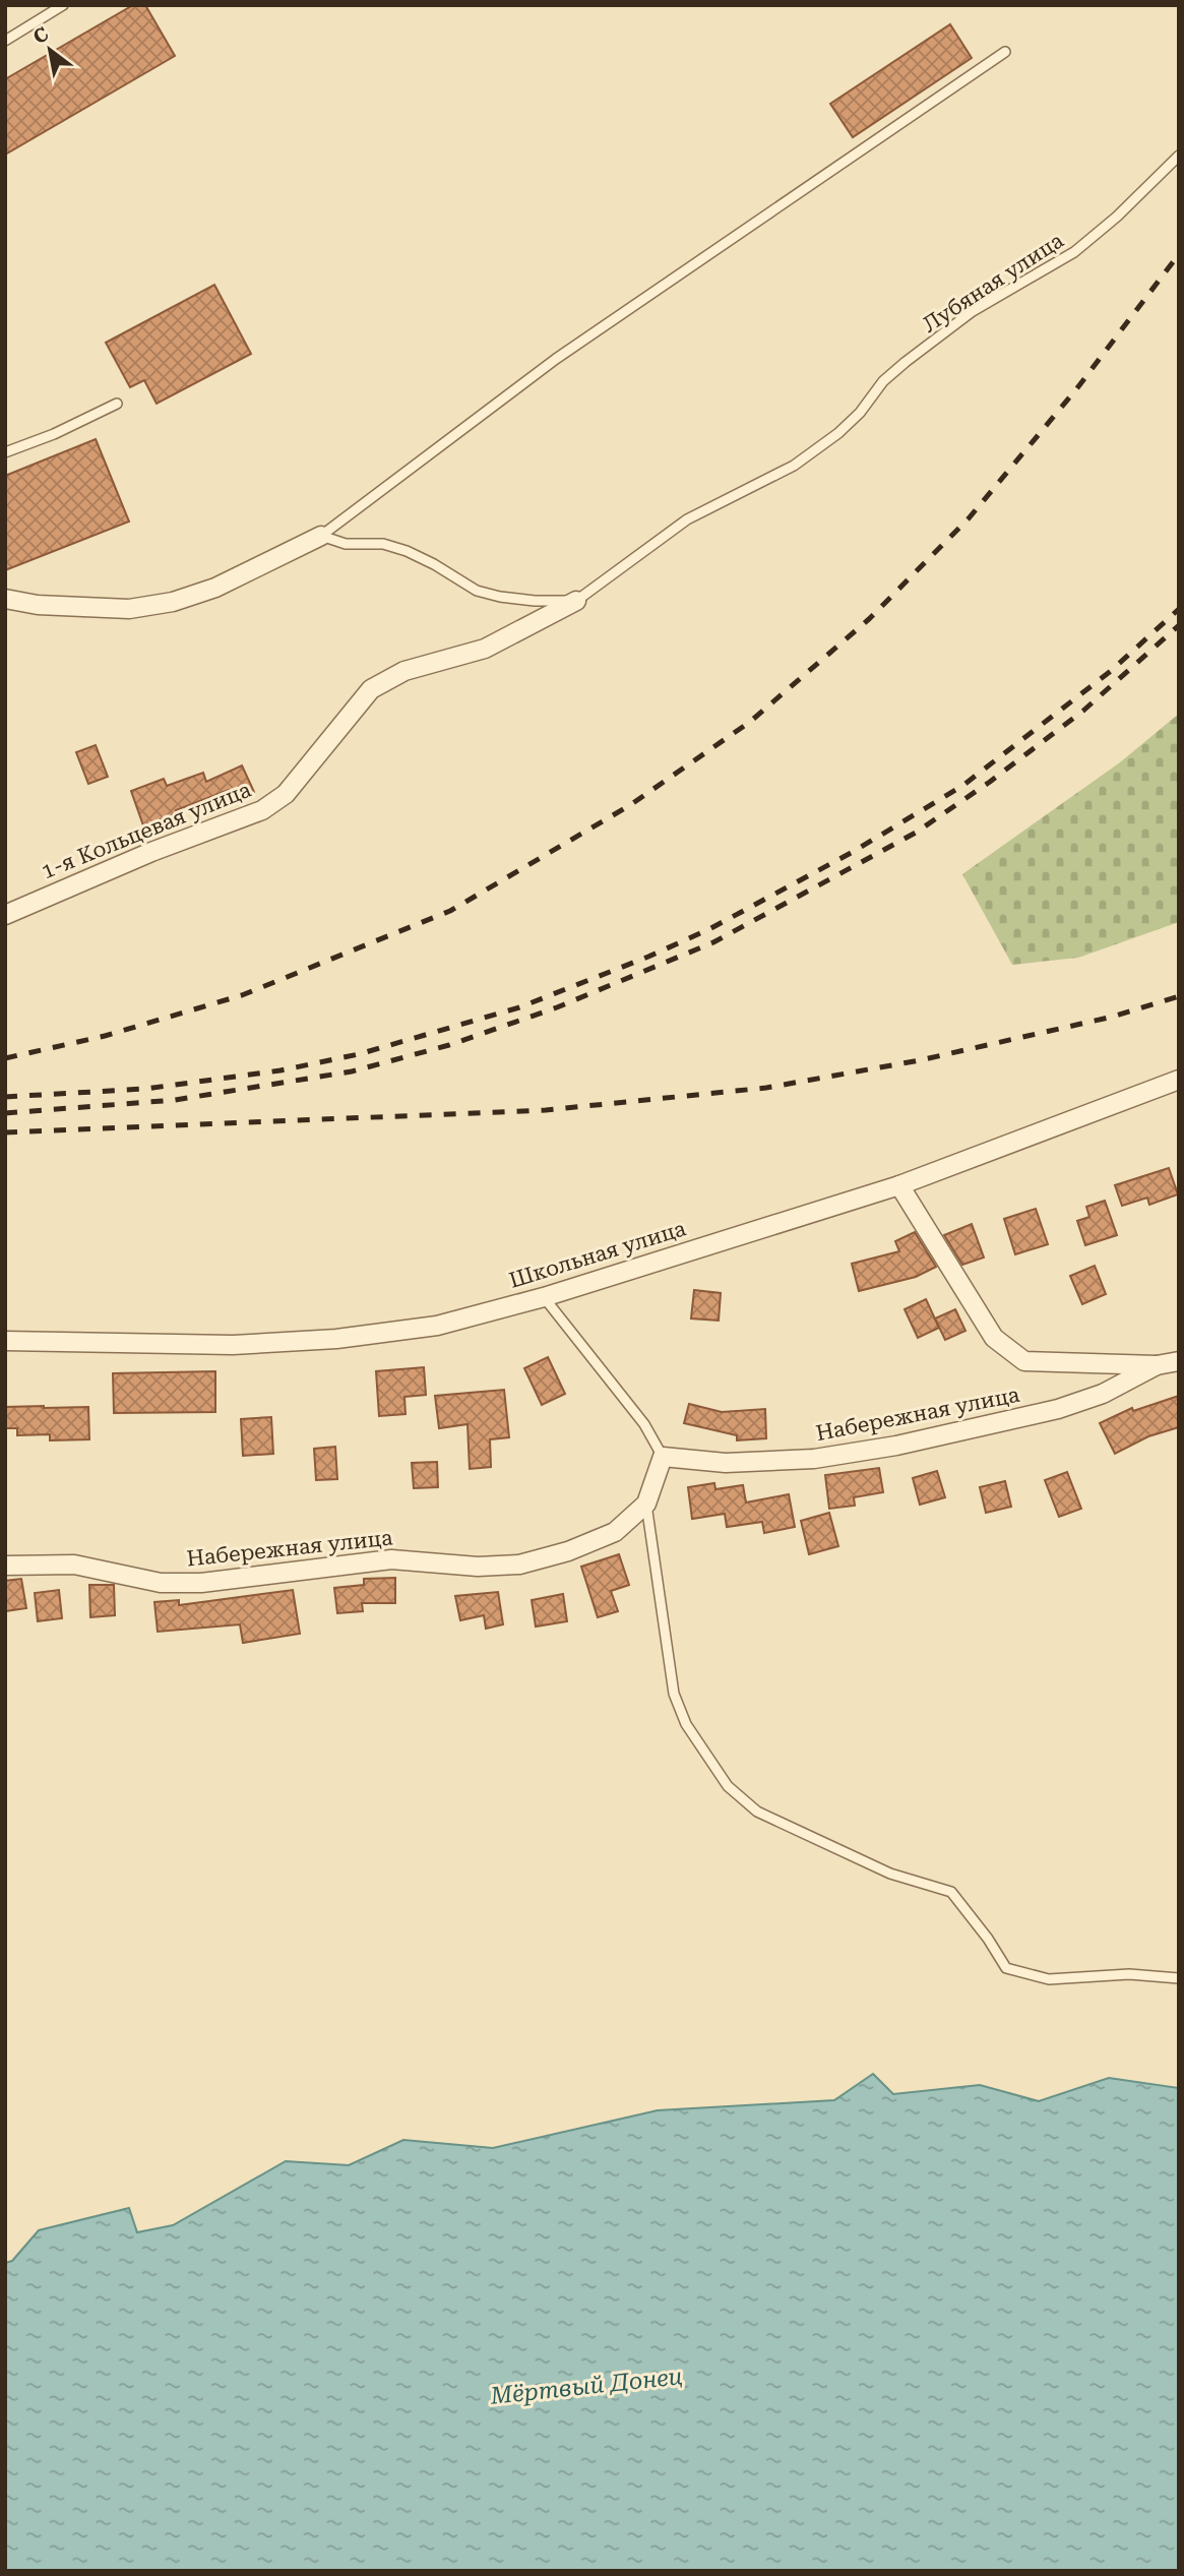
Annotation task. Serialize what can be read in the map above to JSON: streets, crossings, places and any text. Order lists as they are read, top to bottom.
{
  "streets": {
    "street": ["1-я Кольцевая улица", "Школьная улица", "Набережная улица"],
    "lane": ["Лубяная улица"]
  },
  "crossings": [
    ["Лубяная улица", "1-я Кольцевая улица"],
    ["Школьная улица", "Набережная улица"]
  ],
  "water": ["Мёртвый Донец"],
  "north": "top left"
}
